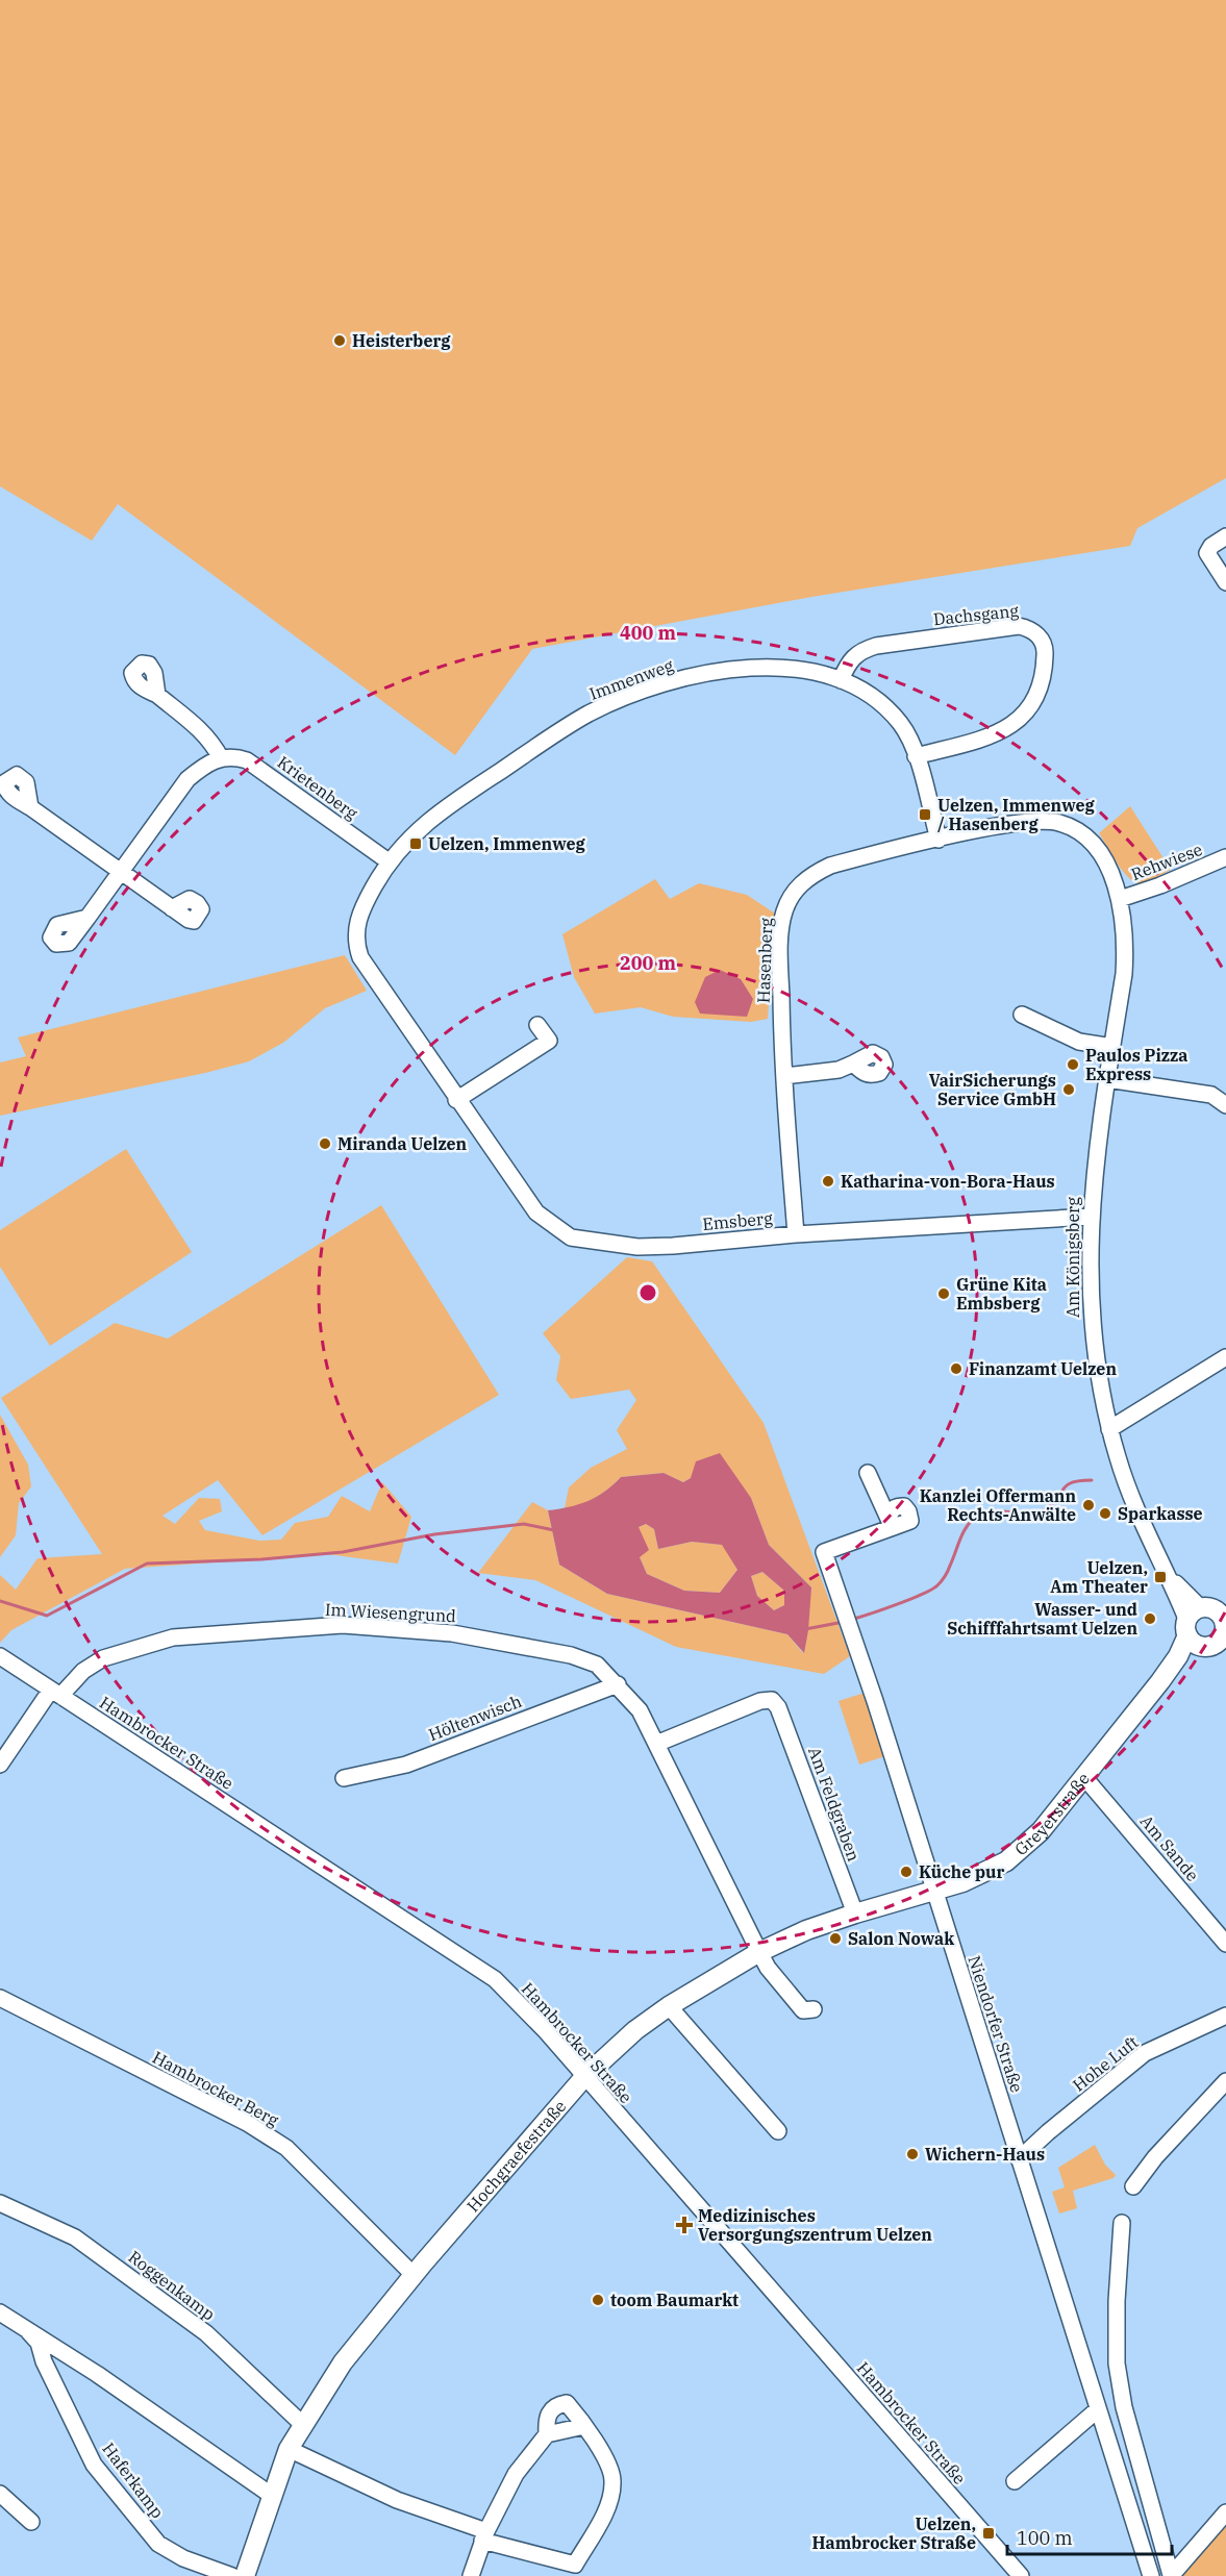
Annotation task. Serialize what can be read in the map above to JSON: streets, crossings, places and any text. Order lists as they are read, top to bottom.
{
  "streets": {
    "main road": ["Greyerstraße", "Hochgraefestraße"],
    "street": [
      "Dachsgang",
      "Immenweg",
      "Krietenberg",
      "Rehwiese",
      "Hasenberg",
      "Emsberg",
      "Am Königsberg",
      "Im Wiesengrund",
      "Höltenwisch",
      "Hambrocker Straße",
      "Am Feldgraben",
      "Am Sande",
      "Niendorfer Straße",
      "Hohe Luft",
      "Hambrocker Berg",
      "Roggenkamp",
      "Haferkamp"
    ]
  },
  "crossings": [
    ["Dachsgang", "Immenweg"],
    ["Immenweg", "Krietenberg"],
    ["Immenweg", "Hasenberg"],
    ["Immenweg", "Emsberg"],
    ["Immenweg", "Am Königsberg"],
    ["Rehwiese", "Am Königsberg"],
    ["Hasenberg", "Emsberg"],
    ["Hasenberg", "Am Königsberg"],
    ["Emsberg", "Am Königsberg"],
    ["Am Königsberg", "Greyerstraße"],
    ["Im Wiesengrund", "Höltenwisch"],
    ["Im Wiesengrund", "Hambrocker Straße"],
    ["Im Wiesengrund", "Am Feldgraben"],
    ["Im Wiesengrund", "Hochgraefestraße"],
    ["Hambrocker Straße", "Hochgraefestraße"],
    ["Am Feldgraben", "Hochgraefestraße"],
    ["Greyerstraße", "Am Sande"],
    ["Greyerstraße", "Niendorfer Straße"],
    ["Greyerstraße", "Hochgraefestraße"],
    ["Niendorfer Straße", "Hohe Luft"],
    ["Niendorfer Straße", "Hochgraefestraße"],
    ["Hambrocker Berg", "Hochgraefestraße"],
    ["Hochgraefestraße", "Roggenkamp"],
    ["Hochgraefestraße", "Haferkamp"]
  ],
  "places": {
    "other": [
      "Heisterberg",
      "Paulos Pizza Express",
      "VairSicherungs Service GmbH",
      "Miranda Uelzen",
      "Katharina-von-Bora-Haus",
      "Grüne Kita Embsberg",
      "Finanzamt Uelzen",
      "Kanzlei Offermann Rechts-Anwälte",
      "Sparkasse",
      "Wasser- und Schifffahrtsamt Uelzen",
      "Küche pur",
      "Salon Nowak",
      "Wichern-Haus",
      "toom Baumarkt"
    ],
    "transit": [
      "Uelzen, Immenweg / Hasenberg",
      "Uelzen, Immenweg",
      "Uelzen, Am Theater",
      "Uelzen, Hambrocker Straße"
    ],
    "health": ["Medizinisches Versorgungszentrum Uelzen"]
  },
  "scale_bar": "100 m",
  "rings": ["400 m", "200 m"]
}
